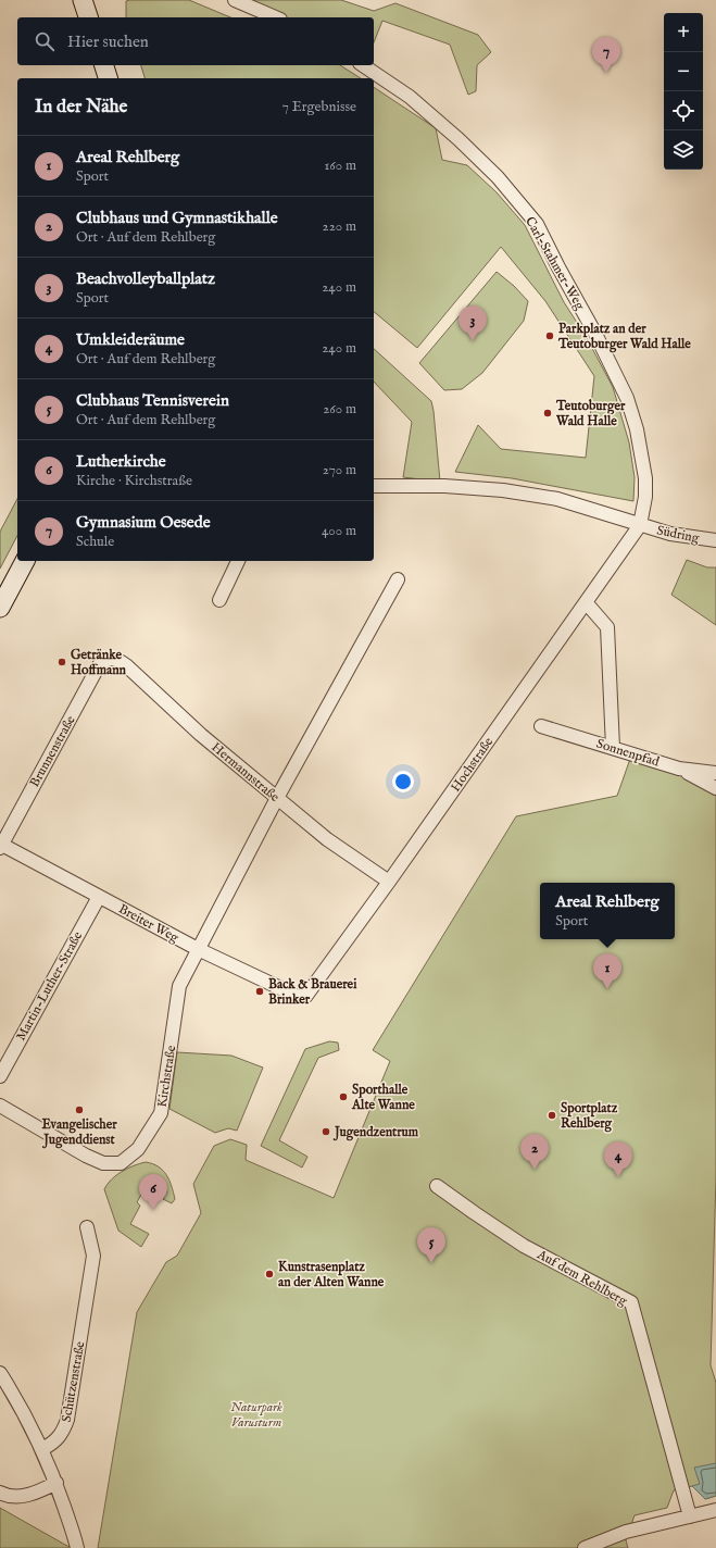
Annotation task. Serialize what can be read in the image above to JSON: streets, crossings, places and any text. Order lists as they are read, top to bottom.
{
  "streets": {
    "street": [
      "Carl-Stahmer-Weg",
      "Südring",
      "Brunnenstraße",
      "Sonnenpfad",
      "Hochstraße",
      "Hermannstraße",
      "Breiter Weg",
      "Martin-Luther-Straße",
      "Kirchstraße",
      "Auf dem Rehlberg",
      "Schützenstraße"
    ]
  },
  "crossings": [
    ["Carl-Stahmer-Weg", "Südring"],
    ["Carl-Stahmer-Weg", "Hochstraße"],
    ["Südring", "Hochstraße"],
    ["Brunnenstraße", "Hermannstraße"],
    ["Brunnenstraße", "Breiter Weg"],
    ["Hochstraße", "Hermannstraße"],
    ["Hochstraße", "Breiter Weg"],
    ["Hermannstraße", "Kirchstraße"],
    ["Breiter Weg", "Martin-Luther-Straße"],
    ["Breiter Weg", "Kirchstraße"]
  ],
  "parks": ["Naturpark Varusturm"],
  "places": [
    "Parkplatz an der Teutoburger Wald Halle",
    "Teutoburger Wald Halle",
    "Getränke Hoffmann",
    "Back & Brauerei Brinker",
    "Sporthalle Alte Wanne",
    "Evangelischer Jugenddienst",
    "Sportplatz Rehlberg",
    "Jugendzentrum",
    "Kunstrasenplatz an der Alten Wanne"
  ],
  "page": {
    "map_buttons": ["+", "−"],
    "search": "Hier suchen",
    "pins": [
      "7",
      "3",
      "1",
      "2",
      "4",
      "6",
      "5"
    ],
    "heading": ["In der Nähe", "7 Ergebnisse"],
    "list": [
      {
        "mark": "1",
        "name": "Areal Rehlberg",
        "note": "Sport",
        "value": "160 m"
      },
      {
        "mark": "2",
        "name": "Clubhaus und Gymnastikhalle",
        "note": "Ort · Auf dem Rehlberg",
        "value": "220 m"
      },
      {
        "mark": "3",
        "name": "Beachvolleyballplatz",
        "note": "Sport",
        "value": "240 m"
      },
      {
        "mark": "4",
        "name": "Umkleideräume",
        "note": "Ort · Auf dem Rehlberg",
        "value": "240 m"
      },
      {
        "mark": "5",
        "name": "Clubhaus Tennisverein",
        "note": "Ort · Auf dem Rehlberg",
        "value": "260 m"
      },
      {
        "mark": "6",
        "name": "Lutherkirche",
        "note": "Kirche · Kirchstraße",
        "value": "270 m"
      },
      {
        "mark": "7",
        "name": "Gymnasium Oesede",
        "note": "Schule",
        "value": "400 m"
      }
    ],
    "popup": ["Areal Rehlberg", "Sport"]
  }
}
